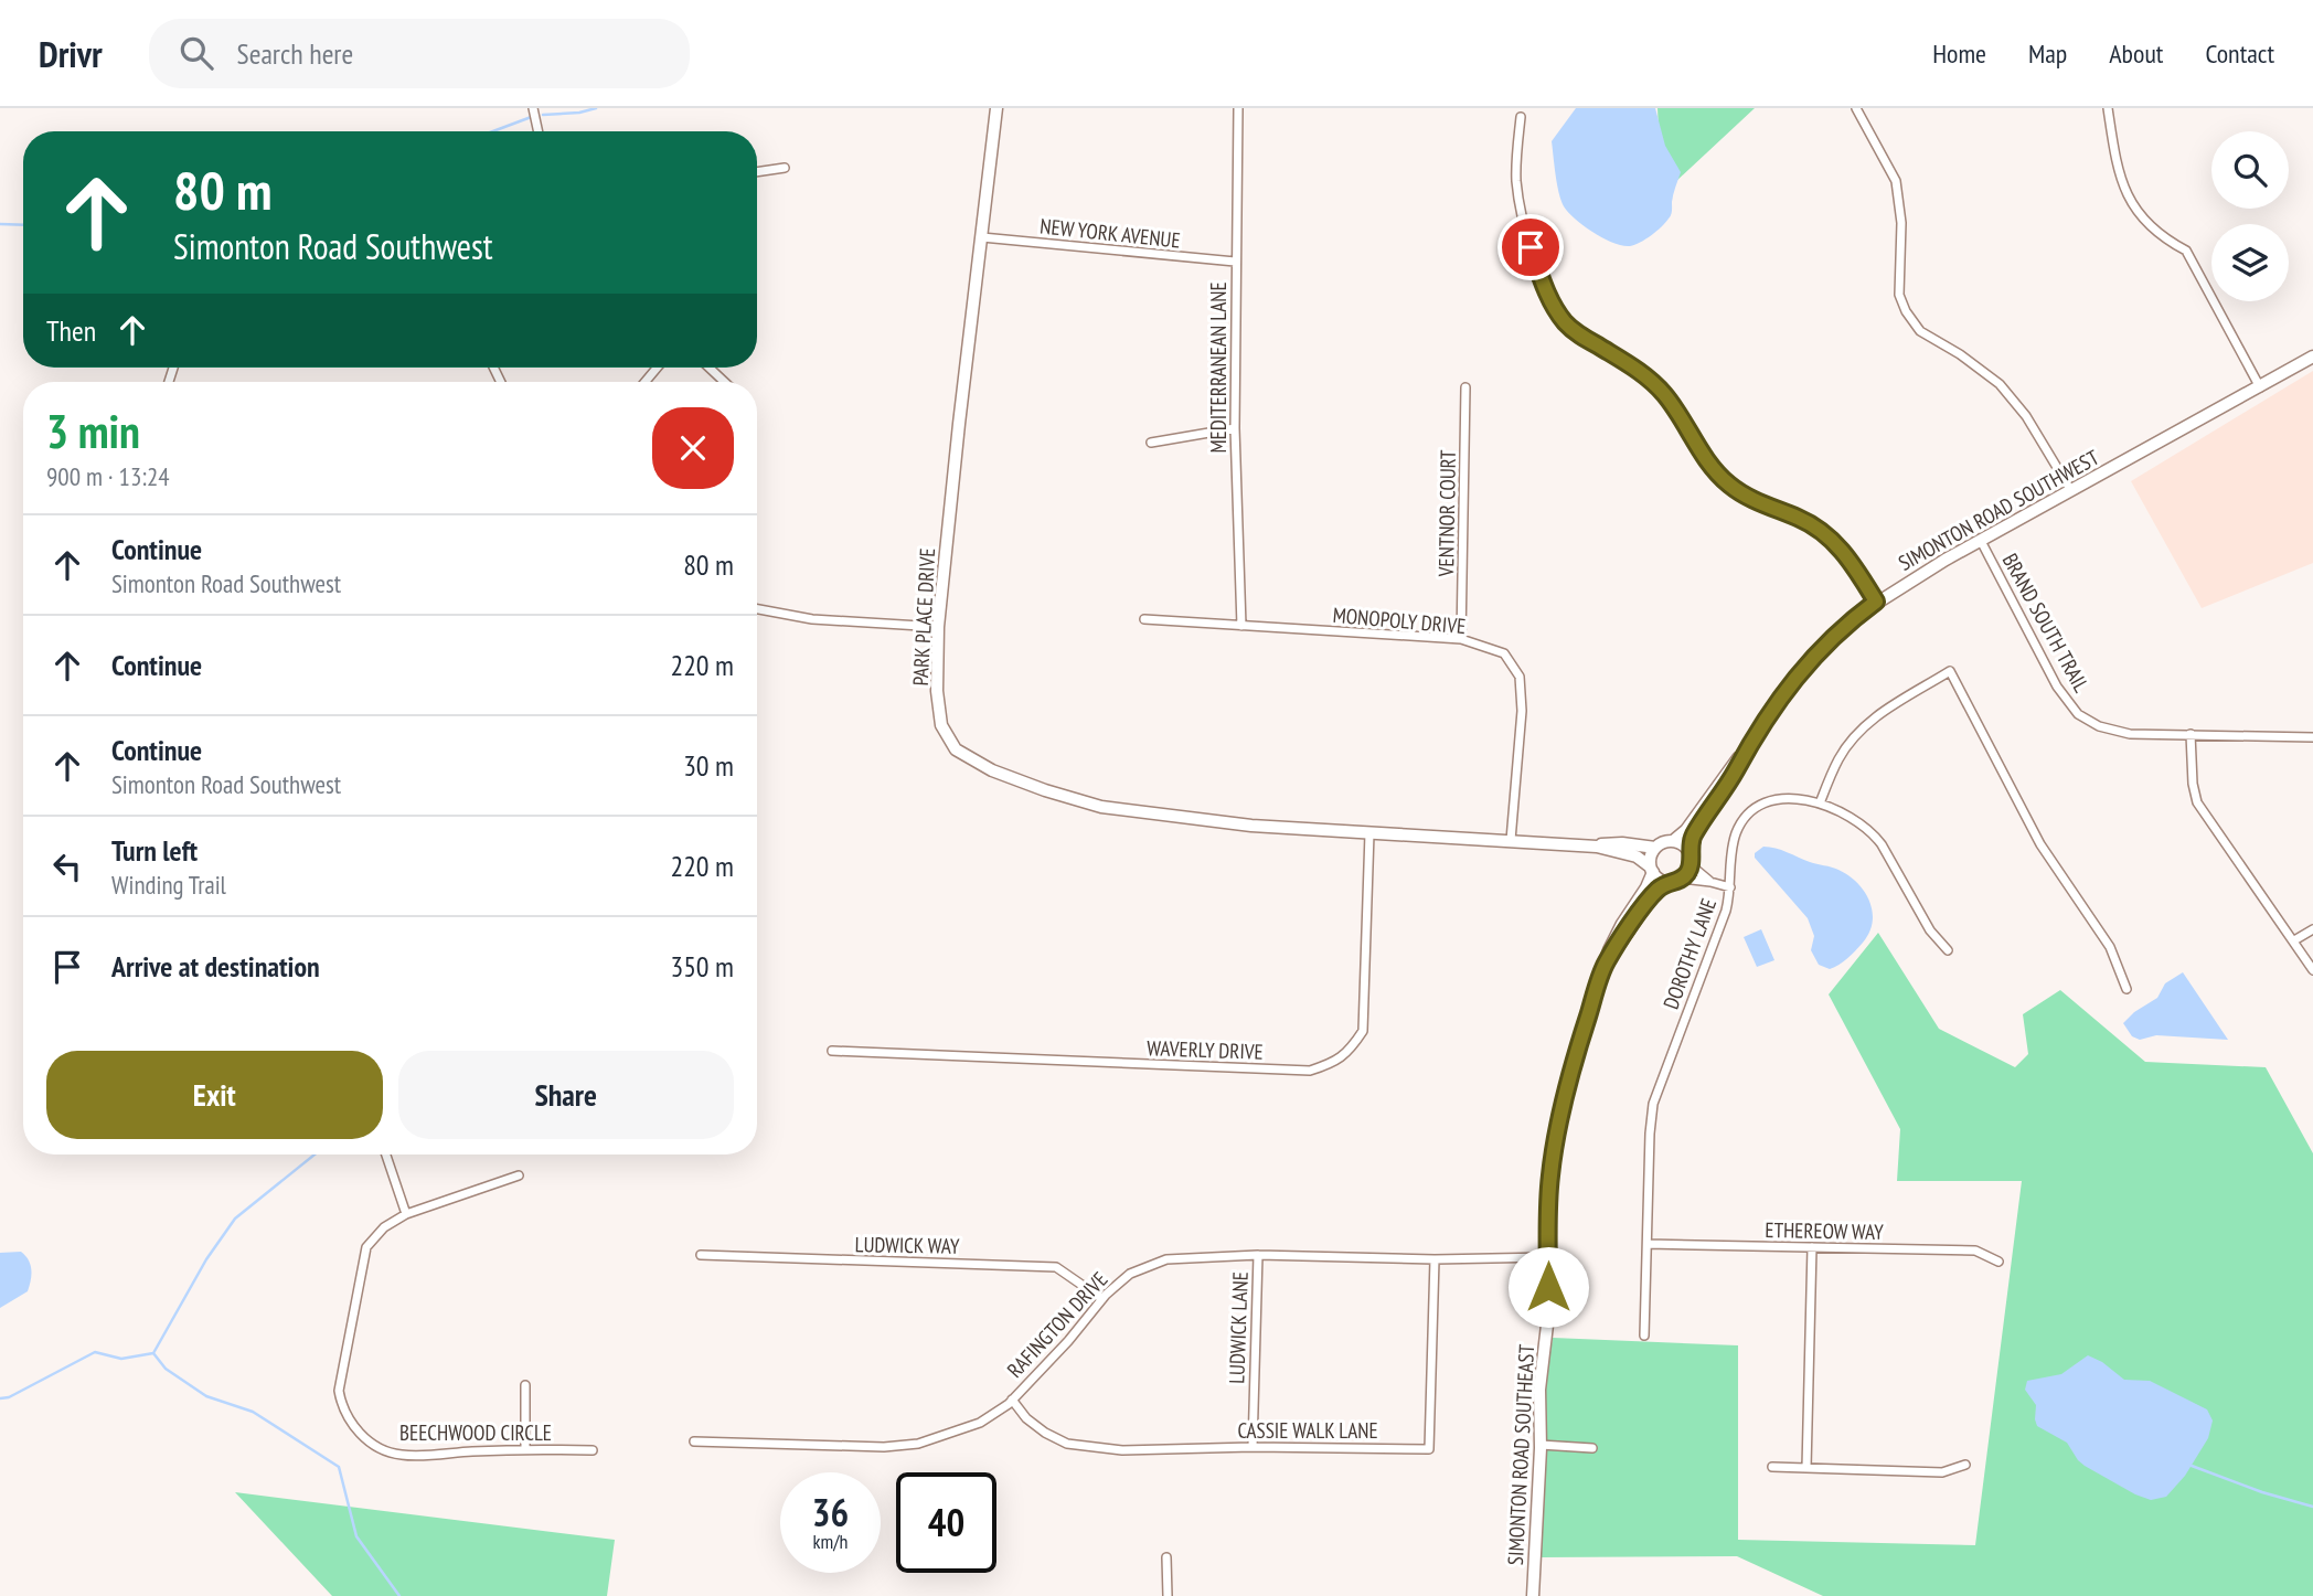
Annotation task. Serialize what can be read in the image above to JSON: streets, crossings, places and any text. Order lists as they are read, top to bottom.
{
  "streets": {
    "street": [
      "NEW YORK AVENUE",
      "MEDITERRANEAN LANE",
      "SIMONTON ROAD SOUTHWEST",
      "VENTNOR COURT",
      "PARK PLACE DRIVE",
      "MONOPOLY DRIVE",
      "BRAND SOUTH TRAIL",
      "DOROTHY LANE",
      "WAVERLY DRIVE",
      "ETHEREOW WAY",
      "LUDWICK WAY",
      "RAFINGTON DRIVE",
      "LUDWICK LANE",
      "CASSIE WALK LANE",
      "BEECHWOOD CIRCLE",
      "SIMONTON ROAD SOUTHEAST"
    ]
  },
  "crossings": [
    ["NEW YORK AVENUE", "MEDITERRANEAN LANE"],
    ["NEW YORK AVENUE", "PARK PLACE DRIVE"],
    ["MEDITERRANEAN LANE", "MONOPOLY DRIVE"],
    ["SIMONTON ROAD SOUTHWEST", "PARK PLACE DRIVE"],
    ["SIMONTON ROAD SOUTHWEST", "BRAND SOUTH TRAIL"],
    ["VENTNOR COURT", "MONOPOLY DRIVE"],
    ["PARK PLACE DRIVE", "MONOPOLY DRIVE"],
    ["PARK PLACE DRIVE", "WAVERLY DRIVE"],
    ["DOROTHY LANE", "ETHEREOW WAY"],
    ["LUDWICK WAY", "RAFINGTON DRIVE"],
    ["RAFINGTON DRIVE", "LUDWICK LANE"],
    ["RAFINGTON DRIVE", "CASSIE WALK LANE"],
    ["RAFINGTON DRIVE", "SIMONTON ROAD SOUTHEAST"],
    ["LUDWICK LANE", "CASSIE WALK LANE"]
  ],
  "page": {
    "header": "Drivr",
    "search": "Search here",
    "nav": [
      "Home",
      "Map",
      "About",
      "Contact"
    ],
    "turn": ["80 m", "Simonton Road Southwest"],
    "then": "Then",
    "heading": ["3 min", "900 m · 13:24"],
    "list": [
      {
        "name": "Continue",
        "note": "Simonton Road Southwest",
        "value": "80 m"
      },
      {
        "name": "Continue",
        "value": "220 m"
      },
      {
        "name": "Continue",
        "note": "Simonton Road Southwest",
        "value": "30 m"
      },
      {
        "name": "Turn left",
        "note": "Winding Trail",
        "value": "220 m"
      },
      {
        "name": "Arrive at destination",
        "value": "350 m"
      }
    ],
    "buttons": ["Exit", "Share"],
    "speed": "36 km/h",
    "limit": "40"
  }
}
